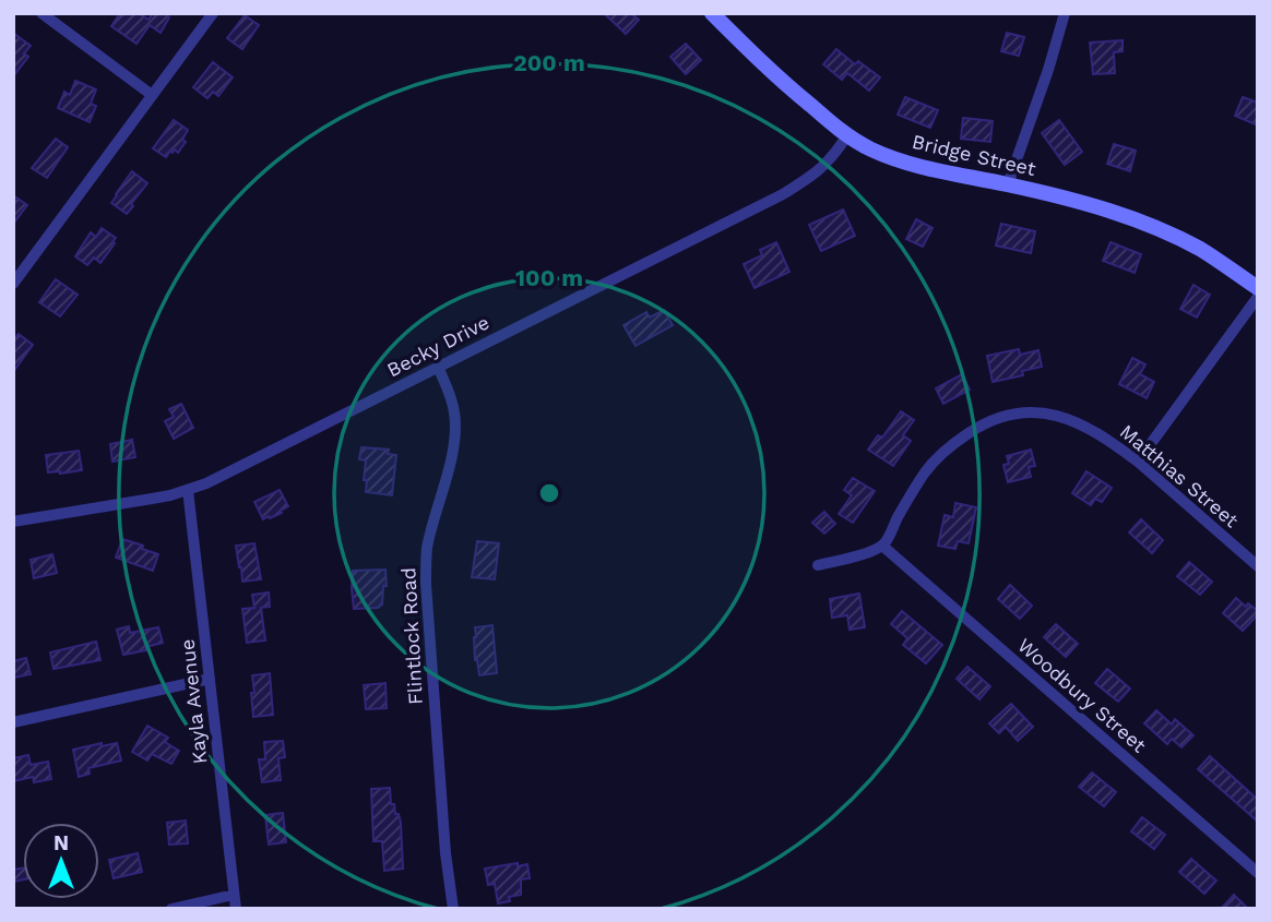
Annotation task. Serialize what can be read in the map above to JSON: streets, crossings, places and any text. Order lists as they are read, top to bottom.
{
  "streets": {
    "street": [
      "Bridge Street",
      "Becky Drive",
      "Matthias Street",
      "Flintlock Road",
      "Woodbury Street",
      "Kayla Avenue"
    ]
  },
  "crossings": [
    ["Bridge Street", "Becky Drive"],
    ["Becky Drive", "Flintlock Road"],
    ["Becky Drive", "Kayla Avenue"],
    ["Matthias Street", "Woodbury Street"]
  ],
  "north": "top",
  "rings": ["200 m", "100 m"]
}
